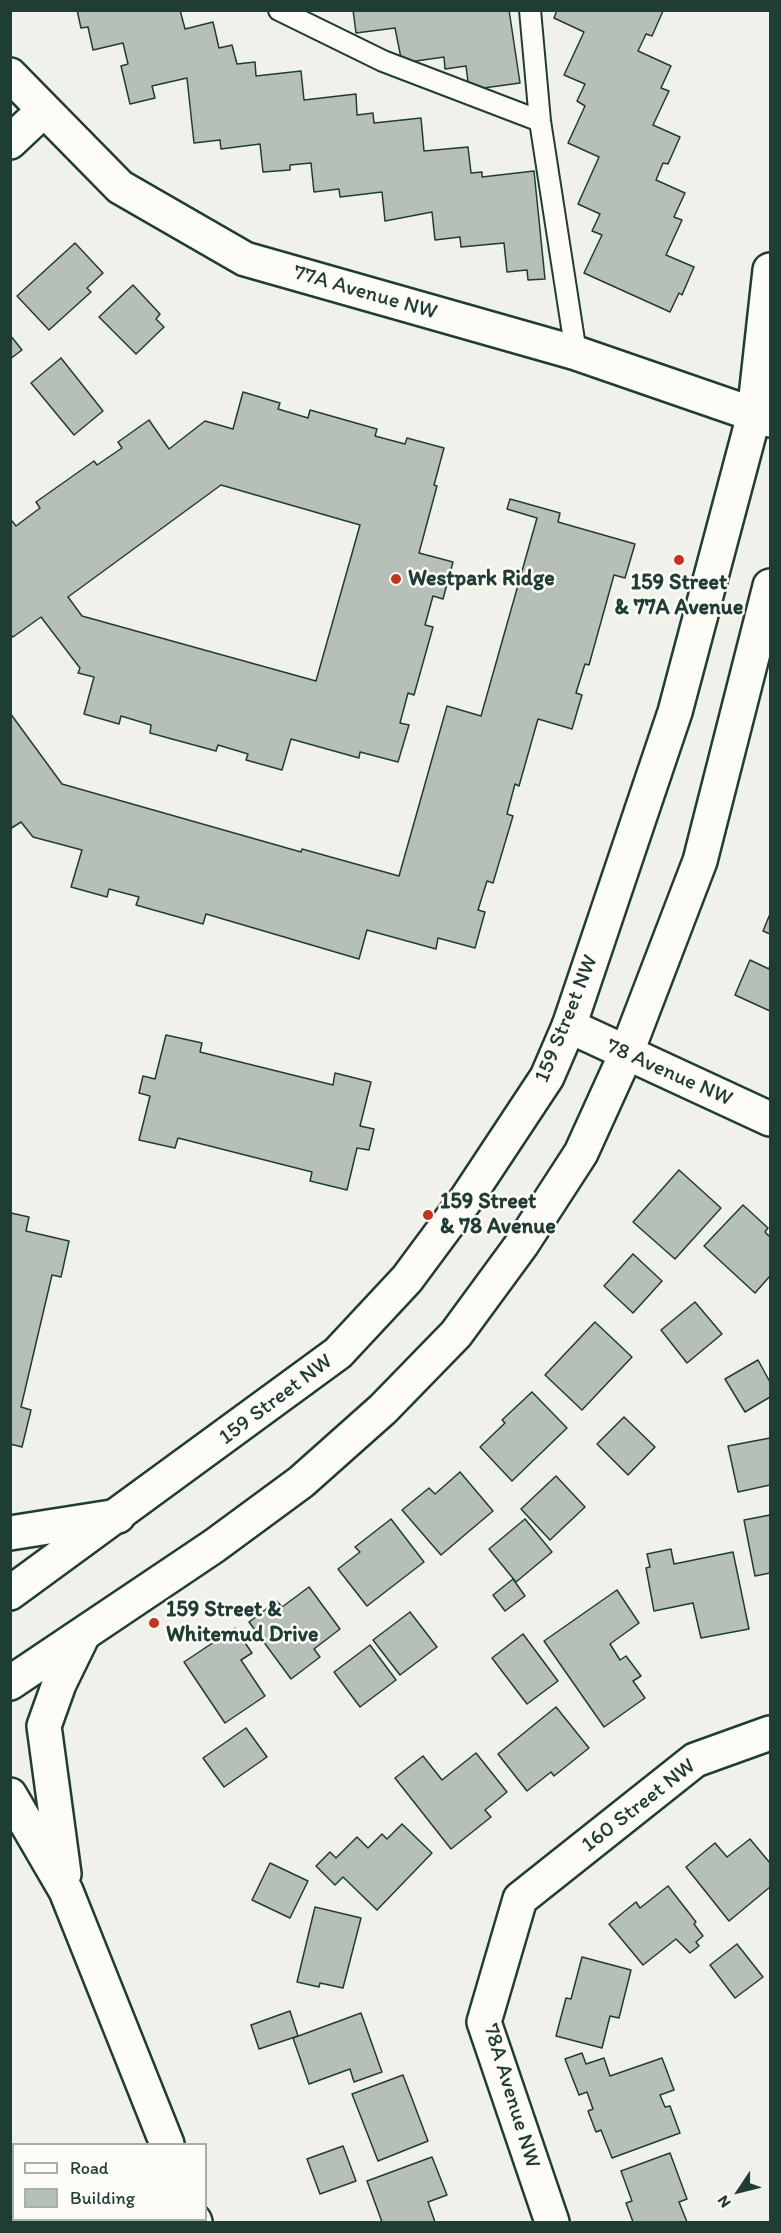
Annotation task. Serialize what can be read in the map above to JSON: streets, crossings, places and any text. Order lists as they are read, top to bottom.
{
  "streets": {
    "main road": [
      "77A Avenue NW",
      "159 Street NW",
      "78 Avenue NW",
      "160 Street NW",
      "78A Avenue NW"
    ]
  },
  "crossings": [
    ["77A Avenue NW", "159 Street NW"],
    ["159 Street NW", "78 Avenue NW"],
    ["160 Street NW", "78A Avenue NW"]
  ],
  "places": [
    "159 Street & 77A Avenue",
    "Westpark Ridge",
    "159 Street & 78 Avenue",
    "159 Street & Whitemud Drive"
  ],
  "legend": ["Road", "Building"],
  "north": "bottom left"
}
